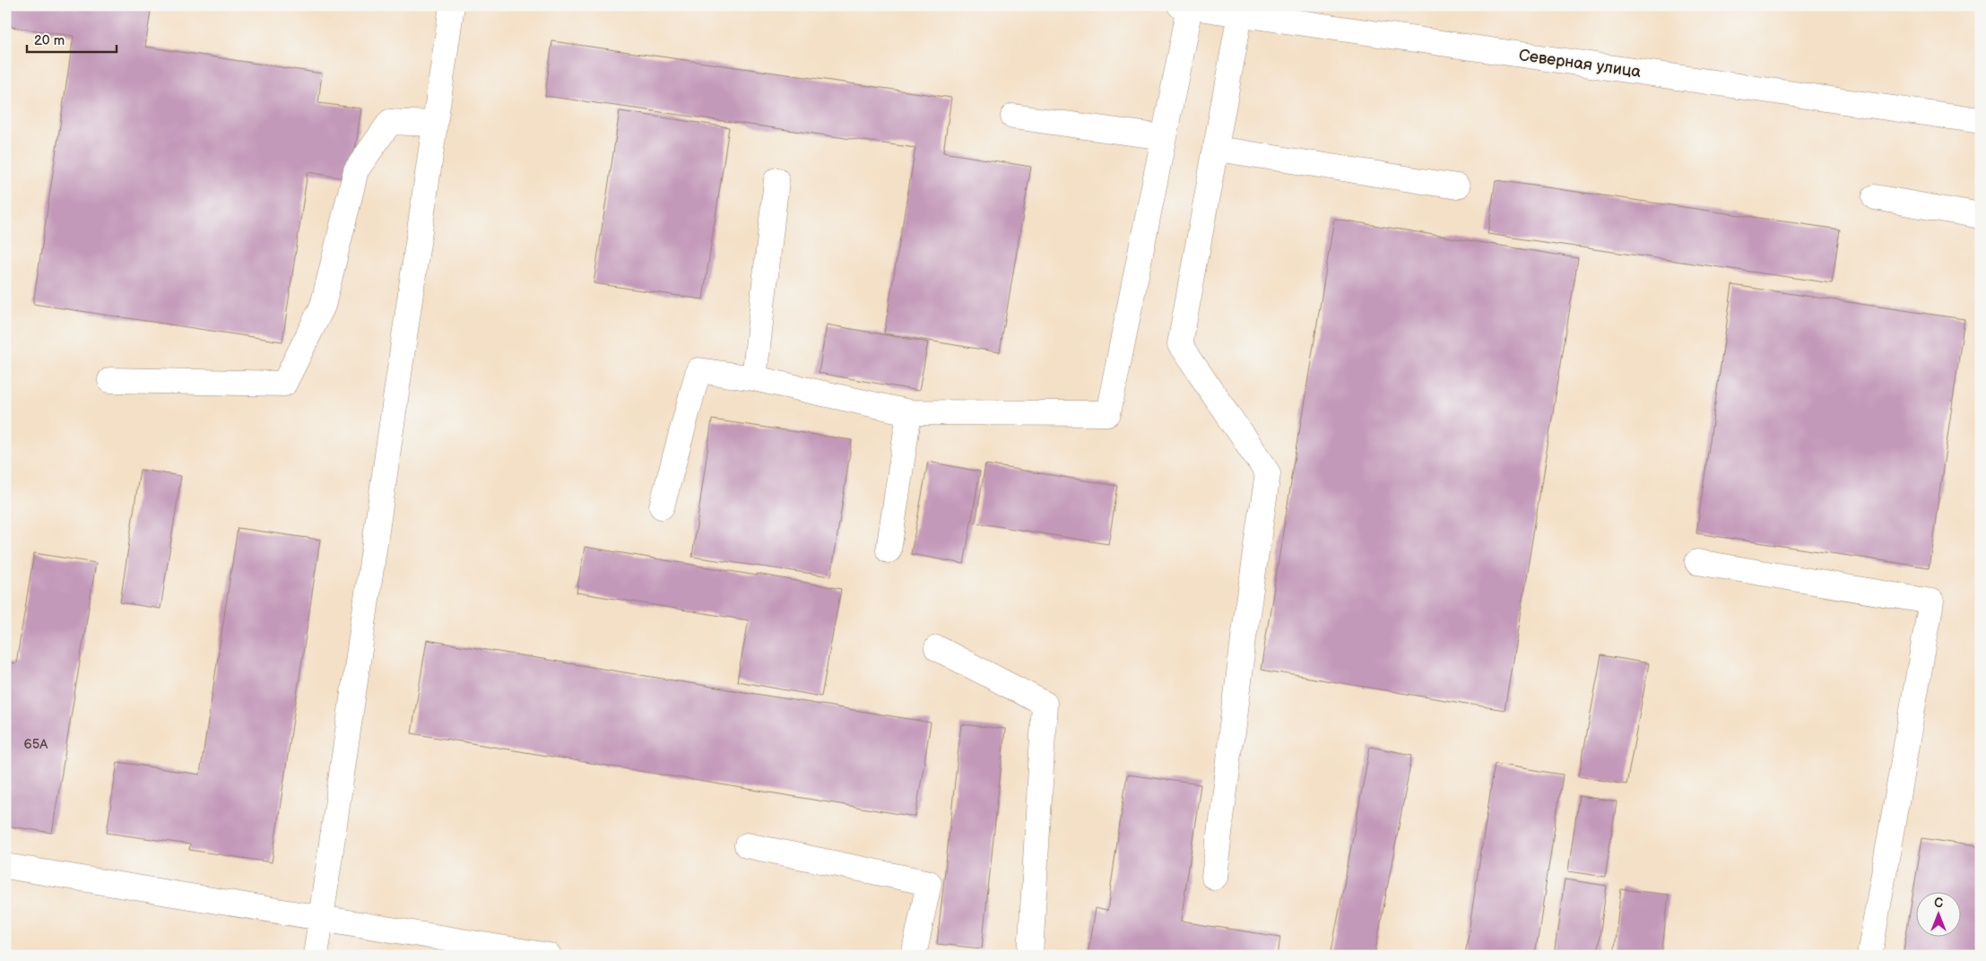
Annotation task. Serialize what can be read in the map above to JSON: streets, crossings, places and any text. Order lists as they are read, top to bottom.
{
  "streets": {
    "street": ["Северная улица"]
  },
  "house_numbers": ["65А"],
  "scale_bar": "20 m",
  "north": "top"
}
